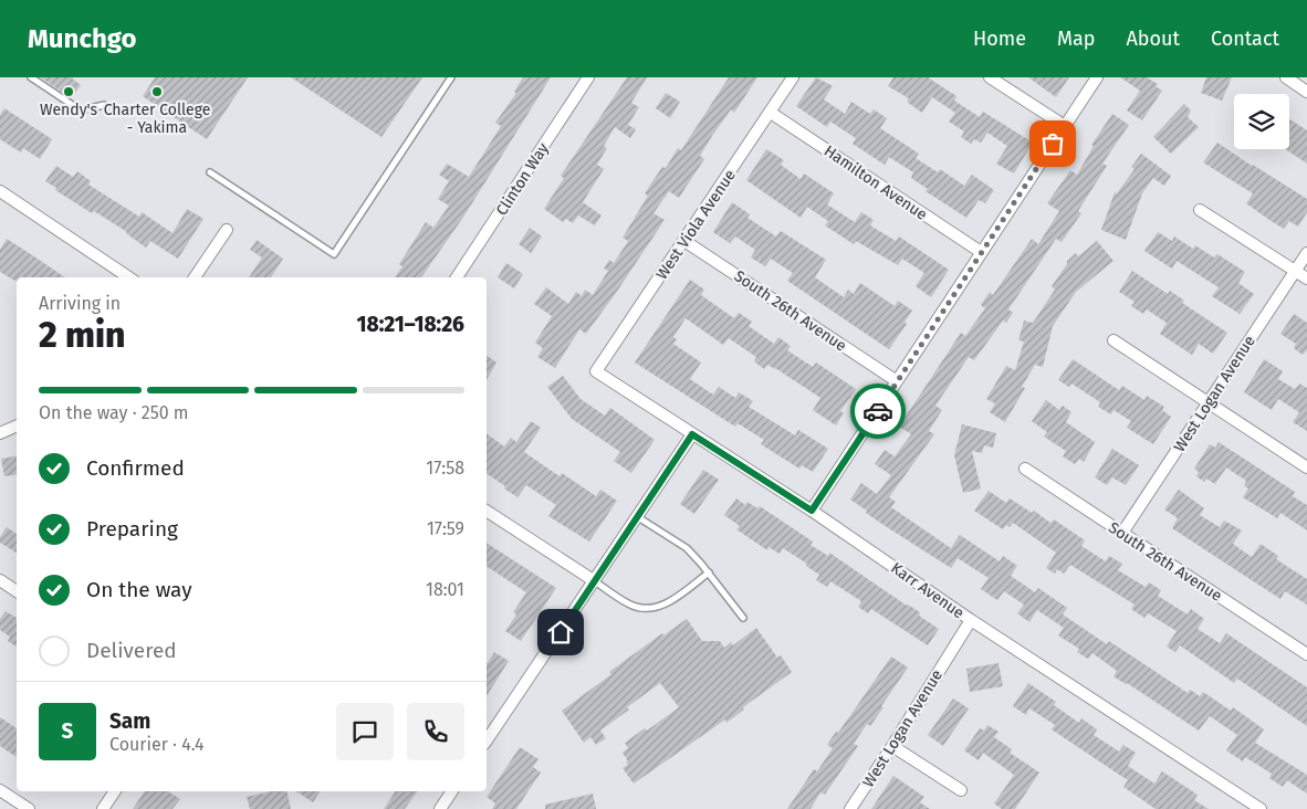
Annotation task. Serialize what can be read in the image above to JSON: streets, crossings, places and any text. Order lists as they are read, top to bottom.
{
  "streets": {
    "street": [
      "Clinton Way",
      "Hamilton Avenue",
      "West Viola Avenue",
      "South 26th Avenue",
      "West Logan Avenue",
      "Karr Avenue"
    ]
  },
  "crossings": [
    ["Hamilton Avenue", "West Viola Avenue"],
    ["West Viola Avenue", "South 26th Avenue"],
    ["West Viola Avenue", "Karr Avenue"],
    ["South 26th Avenue", "West Logan Avenue"],
    ["West Logan Avenue", "Karr Avenue"]
  ],
  "places": ["Wendy's", "Charter College - Yakima"],
  "page": {
    "header": "Munchgo",
    "nav": [
      "Home",
      "Map",
      "About",
      "Contact"
    ],
    "heading": ["2 min", "Arriving in", "18:21–18:26"],
    "panel": ["Sam", "Courier · 4.4"],
    "bar": "On the way · 250 m",
    "list": [
      ["Confirmed", "17:58"],
      ["Preparing", "17:59"],
      ["On the way", "18:01"],
      "Delivered"
    ],
    "round": "S"
  }
}
